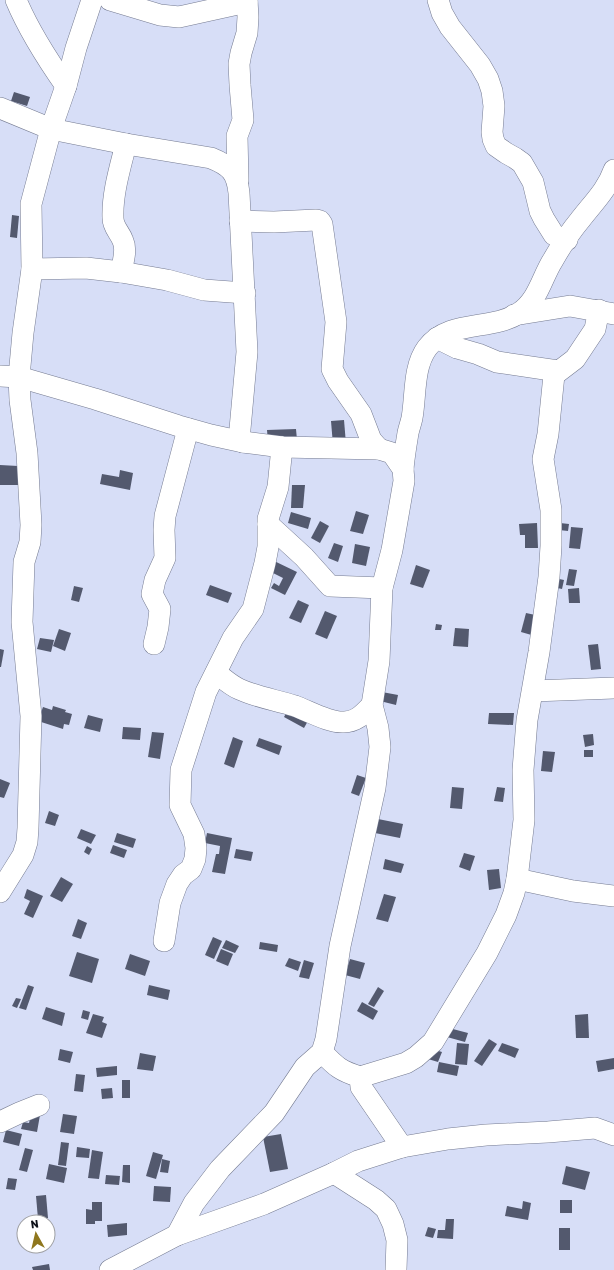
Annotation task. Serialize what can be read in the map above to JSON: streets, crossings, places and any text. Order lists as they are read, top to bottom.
{
  "north": "top"
}
